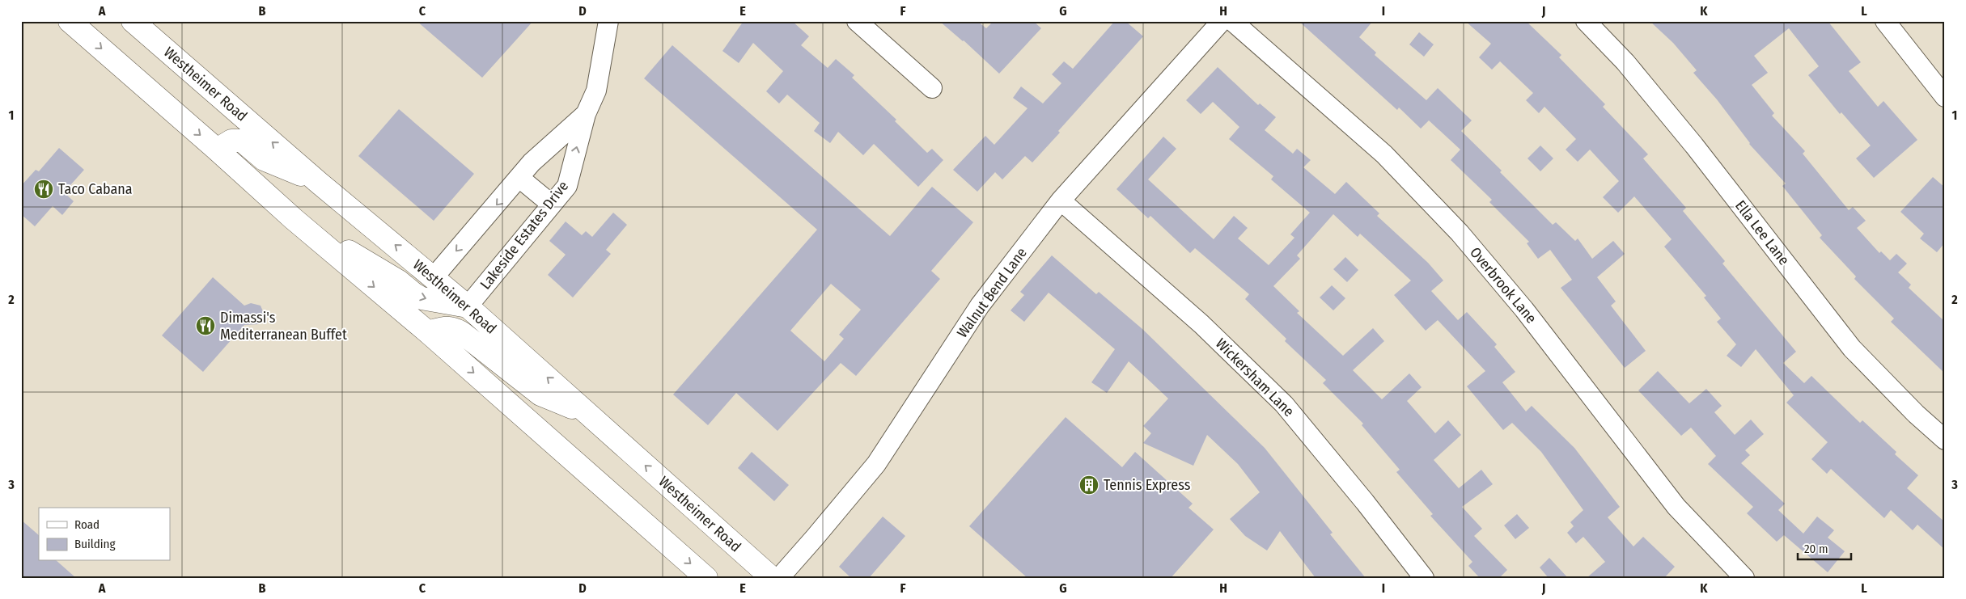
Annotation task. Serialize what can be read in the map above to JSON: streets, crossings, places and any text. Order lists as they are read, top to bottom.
{
  "streets": {
    "main road": ["Westheimer Road"],
    "street": [
      "Ella Lee Lane",
      "Lakeside Estates Drive",
      "Overbrook Lane",
      "Walnut Bend Lane",
      "Wickersham Lane"
    ]
  },
  "crossings": [
    ["Westheimer Road", "Lakeside Estates Drive"],
    ["Walnut Bend Lane", "Wickersham Lane"]
  ],
  "places": {
    "restaurant": ["Taco Cabana", "Dimassi's Mediterranean Buffet"],
    "building": ["Tennis Express"]
  },
  "legend": ["Road", "Building"],
  "scale_bar": "20 m",
  "grid": {
    "columns": [
      "A",
      "B",
      "C",
      "D",
      "E",
      "F",
      "G",
      "H",
      "I",
      "J",
      "K",
      "L"
    ],
    "rows": ["1", "2", "3"]
  }
}
